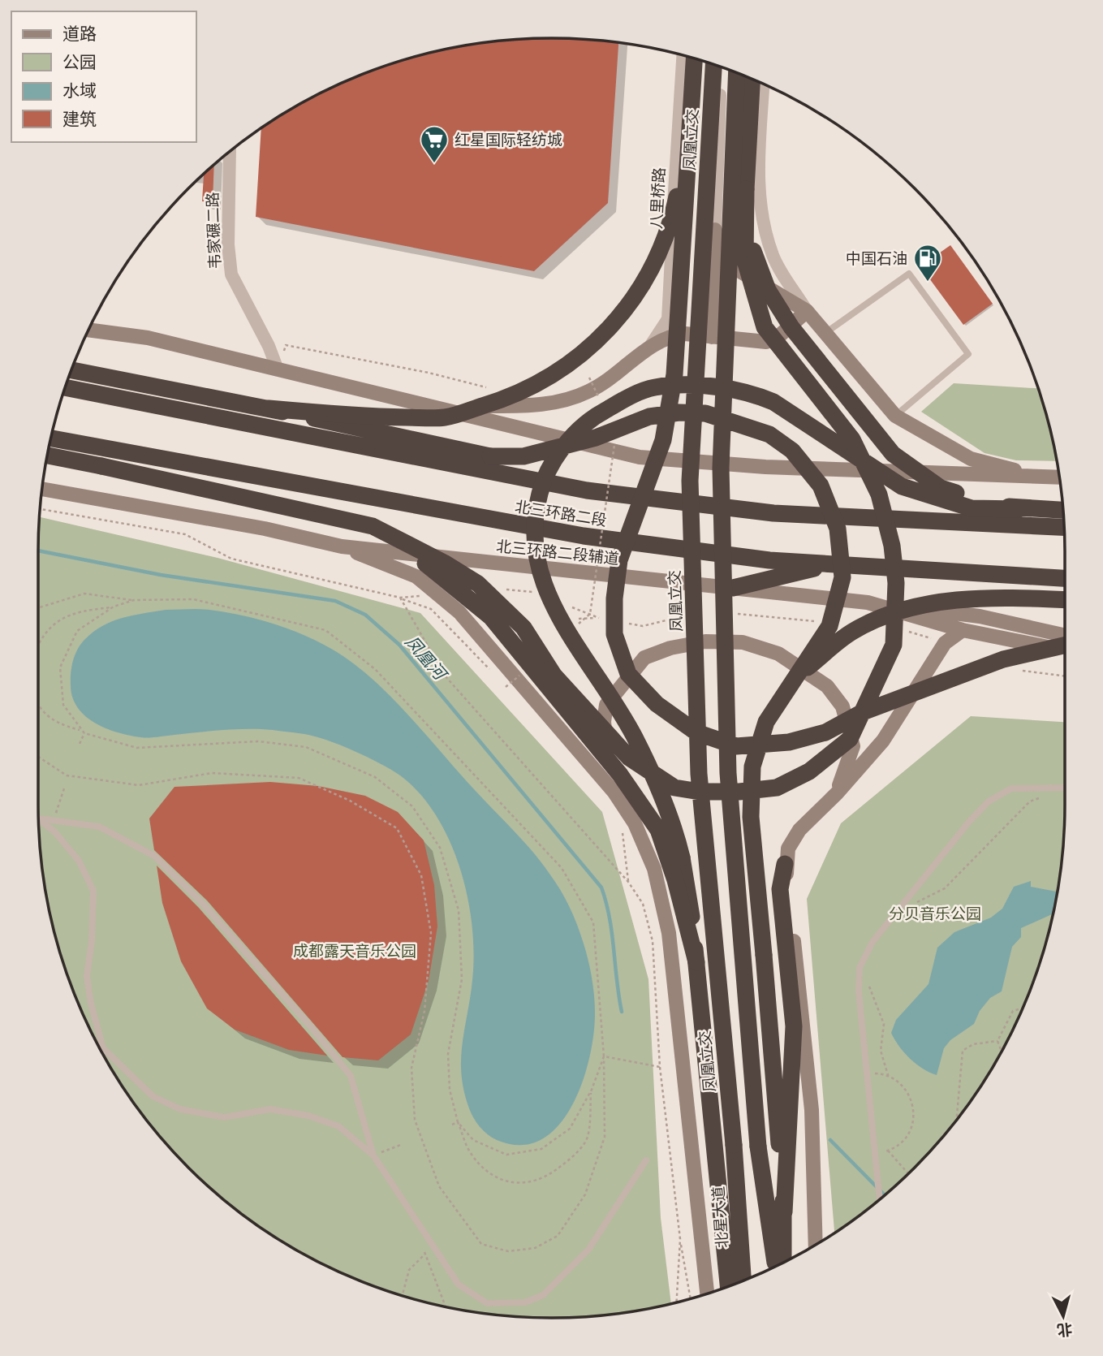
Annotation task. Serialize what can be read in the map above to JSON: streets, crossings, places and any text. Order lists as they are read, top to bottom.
{
  "streets": {
    "highway": ["凤凰立交", "北三环路二段", "北星大道"],
    "main road": ["北三环路二段辅道"],
    "street": ["八里桥路", "韦家碾二路"]
  },
  "crossings": [
    ["凤凰立交", "北星大道"]
  ],
  "water": ["凤凰河"],
  "parks": ["分贝音乐公园", "成都露天音乐公园"],
  "places": {
    "supermarket": ["红星国际轻纺城"],
    "fuel station": ["中国石油"]
  },
  "legend": [
    "道路",
    "公园",
    "水域",
    "建筑"
  ],
  "north": "bottom"
}
